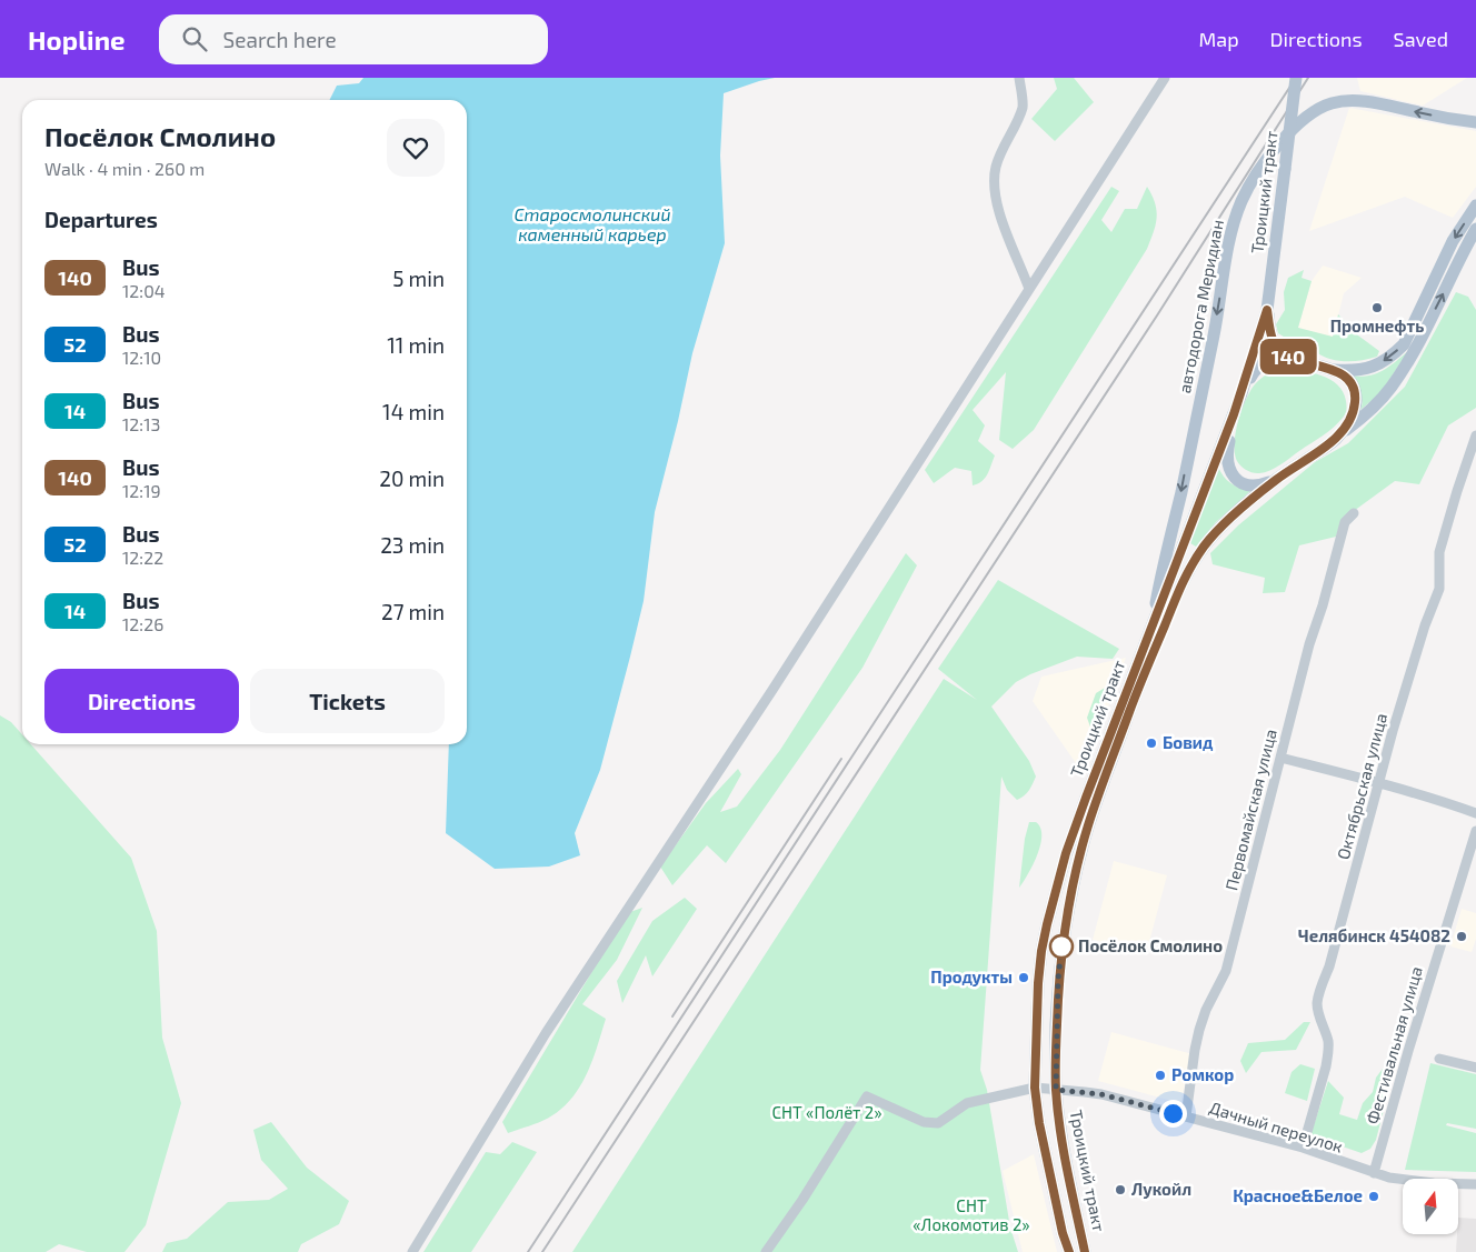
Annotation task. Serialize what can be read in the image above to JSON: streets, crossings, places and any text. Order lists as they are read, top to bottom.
{
  "streets": {
    "main road": ["Троицкий тракт", "автодорога Меридиан"],
    "street": [
      "Октябрьская улица",
      "Первомайская улица",
      "Фестивальная улица",
      "Дачный переулок"
    ]
  },
  "crossings": [
    ["Троицкий тракт", "автодорога Меридиан"],
    ["Троицкий тракт", "Дачный переулок"],
    ["Октябрьская улица", "Дачный переулок"],
    ["Первомайская улица", "Дачный переулок"],
    ["Фестивальная улица", "Дачный переулок"]
  ],
  "one_way": ["автодорога Меридиан"],
  "water": ["Старосмолинский каменный карьер"],
  "parks": ["СНТ «Полёт 2»", "СНТ «Локомотив 2»"],
  "places": [
    "Промнефть",
    "Бовид",
    "Челябинск 454082",
    "Посёлок Смолино",
    "Продукты",
    "Ромкор",
    "Лукойл",
    "Красное&Белое"
  ],
  "lines": ["bus line 140"],
  "north": "top",
  "page": {
    "header": "Hopline",
    "search": "Search here",
    "nav": ["Map", "Directions", "Saved"],
    "on_map": "140",
    "heading": [
      ["Посёлок Смолино", "Walk · 4 min · 260 m"],
      "Departures"
    ],
    "list": [
      {
        "mark": "140",
        "name": "Bus",
        "note": "12:04",
        "value": "5 min"
      },
      {
        "mark": "52",
        "name": "Bus",
        "note": "12:10",
        "value": "11 min"
      },
      {
        "mark": "14",
        "name": "Bus",
        "note": "12:13",
        "value": "14 min"
      },
      {
        "mark": "140",
        "name": "Bus",
        "note": "12:19",
        "value": "20 min"
      },
      {
        "mark": "52",
        "name": "Bus",
        "note": "12:22",
        "value": "23 min"
      },
      {
        "mark": "14",
        "name": "Bus",
        "note": "12:26",
        "value": "27 min"
      }
    ],
    "buttons": ["Directions", "Tickets"]
  }
}
